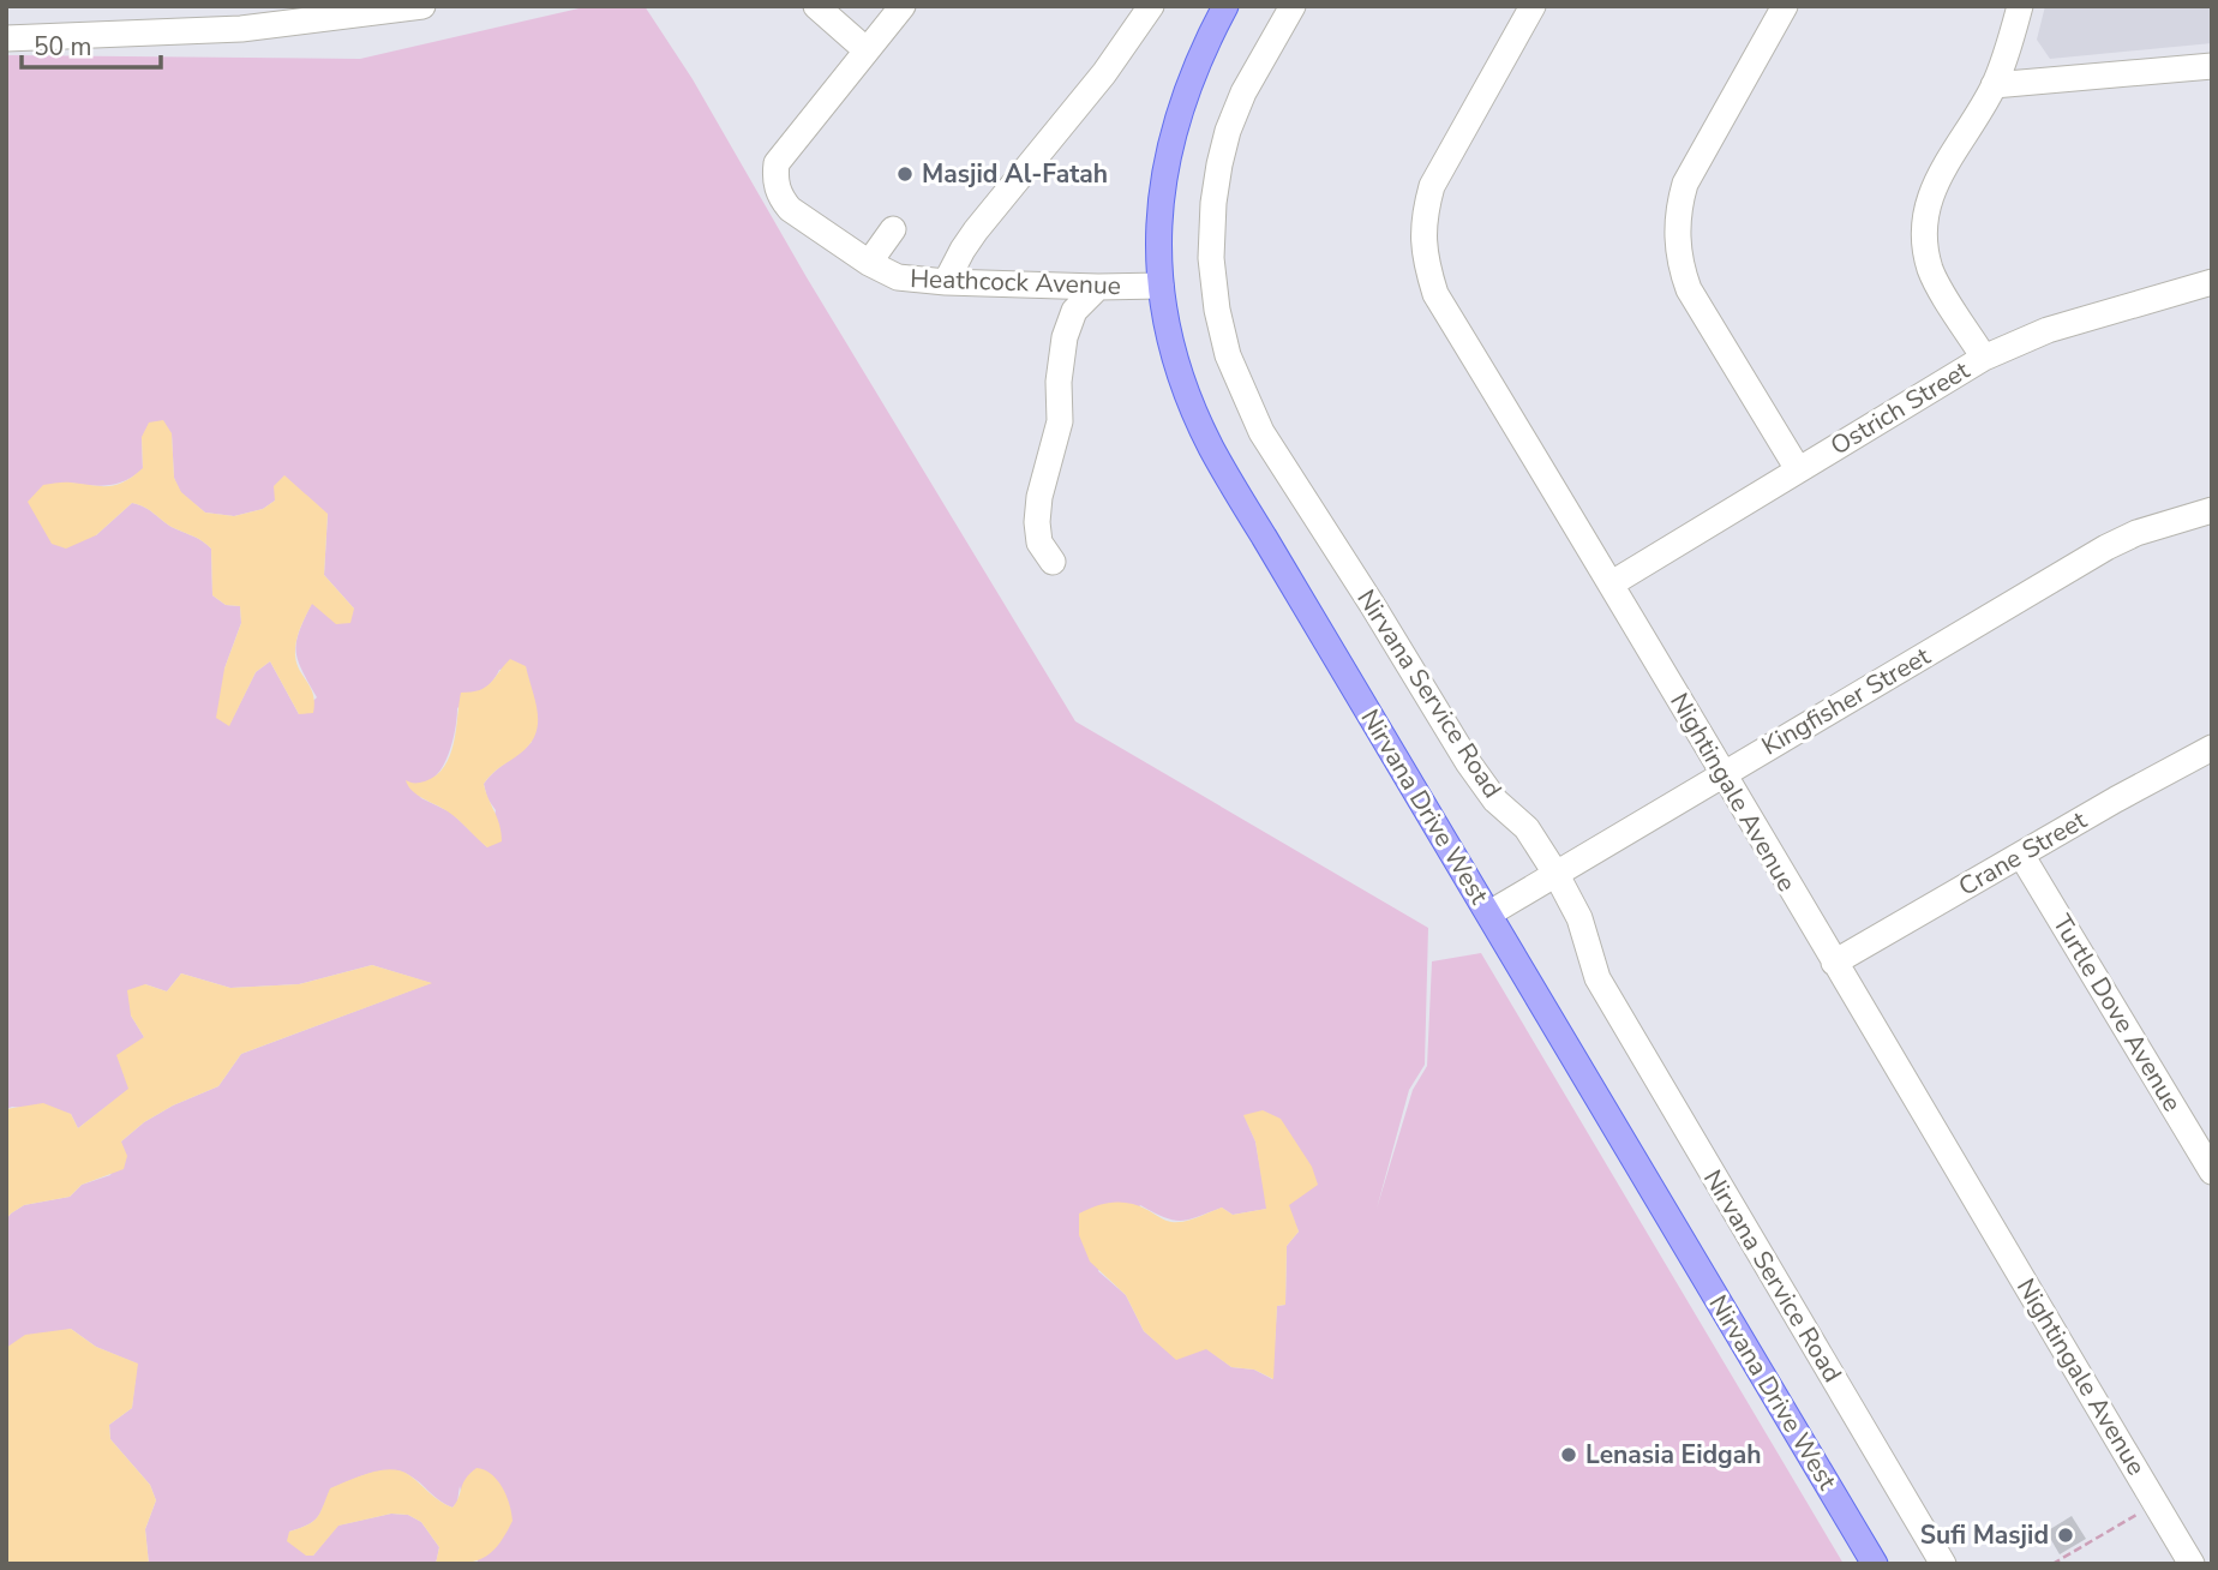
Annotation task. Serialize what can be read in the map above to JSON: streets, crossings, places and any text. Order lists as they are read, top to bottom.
{
  "streets": {
    "main road": ["Nirvana Drive West"],
    "street": [
      "Heathcock Avenue",
      "Ostrich Street",
      "Nirvana Service Road",
      "Kingfisher Street",
      "Nightingale Avenue",
      "Crane Street",
      "Turtle Dove Avenue"
    ]
  },
  "crossings": [
    ["Heathcock Avenue", "Nirvana Drive West"],
    ["Ostrich Street", "Nightingale Avenue"],
    ["Nirvana Service Road", "Kingfisher Street"],
    ["Kingfisher Street", "Nightingale Avenue"],
    ["Kingfisher Street", "Nirvana Drive West"],
    ["Nightingale Avenue", "Crane Street"],
    ["Crane Street", "Turtle Dove Avenue"]
  ],
  "places": ["Masjid Al-Fatah", "Lenasia Eidgah", "Sufi Masjid"],
  "scale_bar": "50 m"
}
